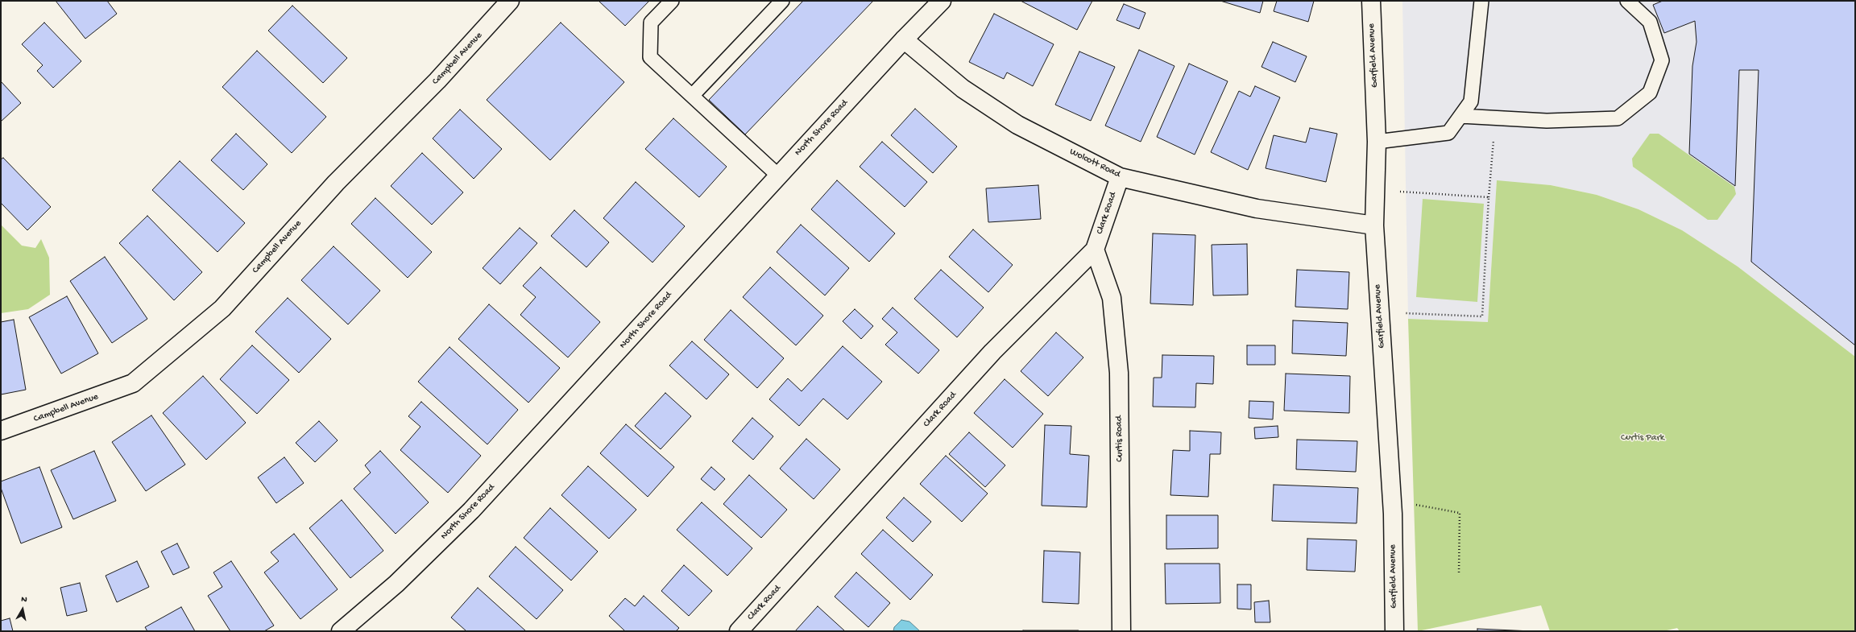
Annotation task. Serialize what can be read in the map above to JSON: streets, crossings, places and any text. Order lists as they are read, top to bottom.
{
  "streets": {
    "street": [
      "Garfield Avenue",
      "Campbell Avenue",
      "North Shore Road",
      "Wolcott Road",
      "Clark Road",
      "Curtis Road"
    ]
  },
  "crossings": [
    ["Garfield Avenue", "Wolcott Road"],
    ["North Shore Road", "Wolcott Road"],
    ["Wolcott Road", "Clark Road"],
    ["Clark Road", "Curtis Road"]
  ],
  "parks": ["Curtis Park"],
  "north": "top"
}
